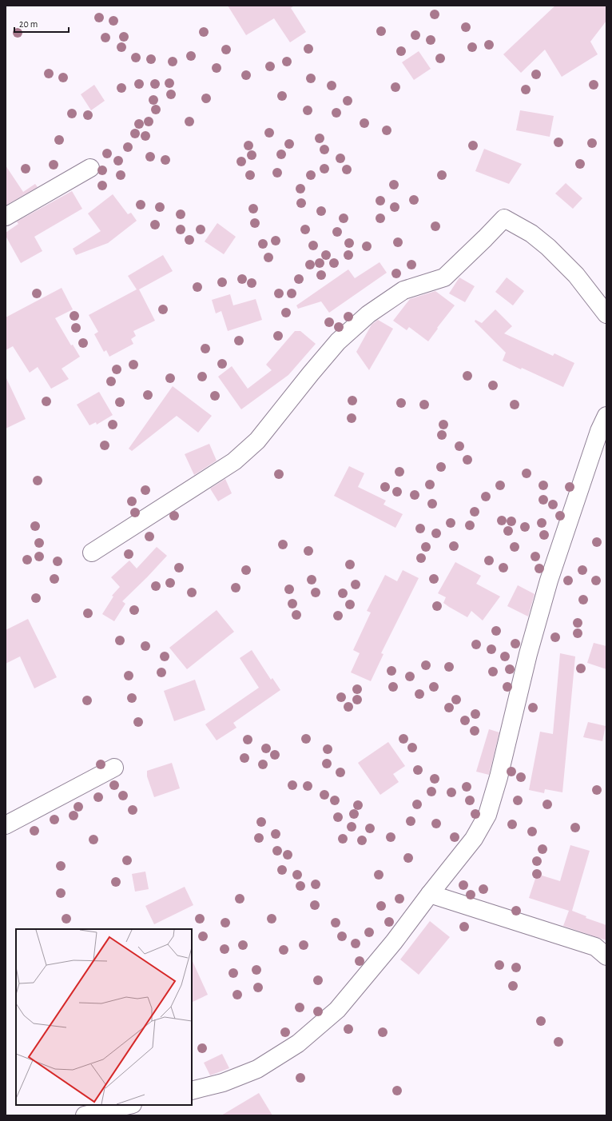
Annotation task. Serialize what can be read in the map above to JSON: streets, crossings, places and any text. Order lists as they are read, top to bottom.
{
  "scale_bar": "20 m"
}
